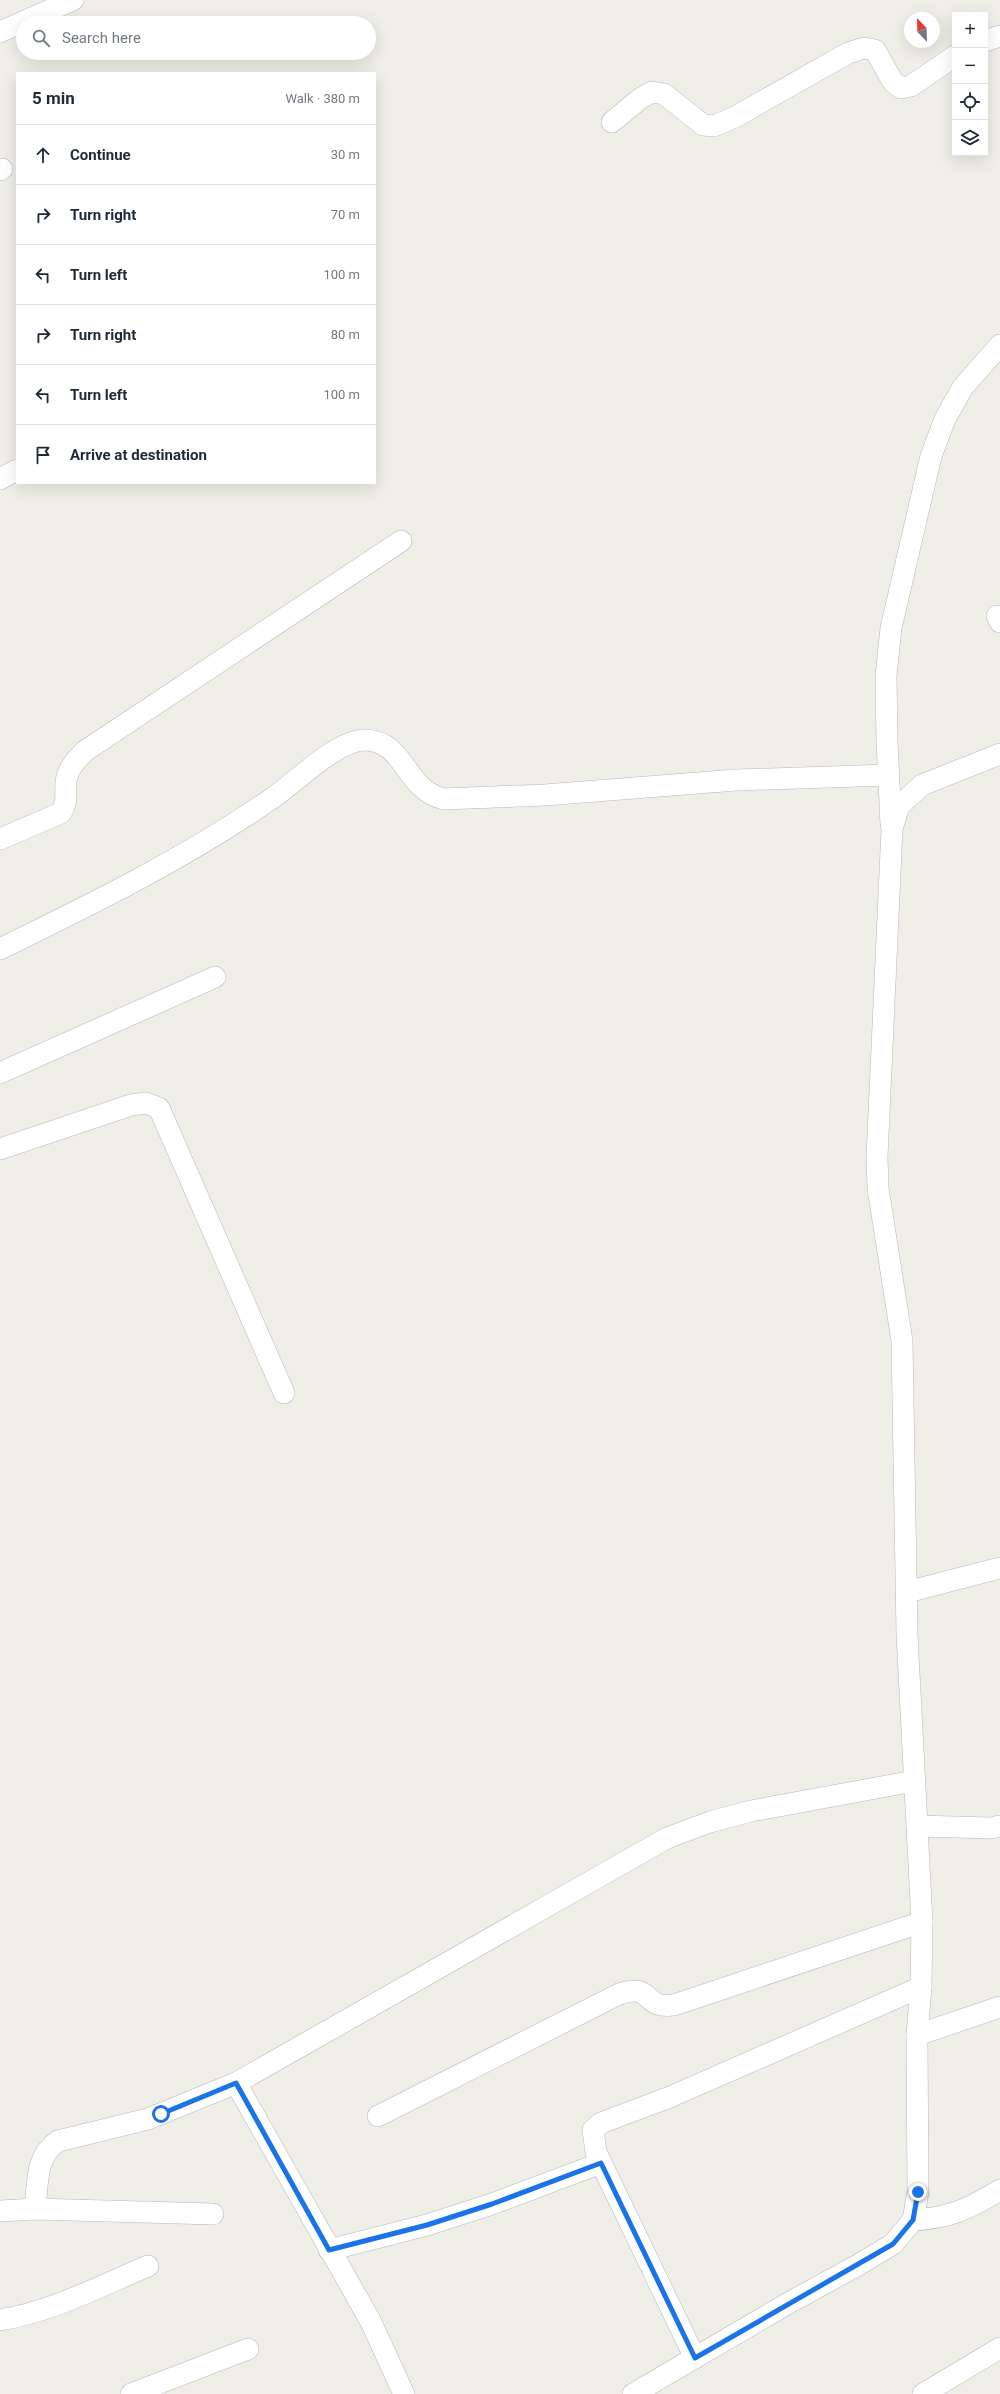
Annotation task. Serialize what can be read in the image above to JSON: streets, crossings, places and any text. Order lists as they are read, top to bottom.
{
  "north": "top left",
  "page": {
    "map_buttons": ["+", "−"],
    "search": "Search here",
    "heading": ["5 min", "Walk · 380 m"],
    "list": [
      ["Continue", "30 m"],
      ["Turn right", "70 m"],
      ["Turn left", "100 m"],
      ["Turn right", "80 m"],
      ["Turn left", "100 m"],
      "Arrive at destination"
    ]
  }
}
